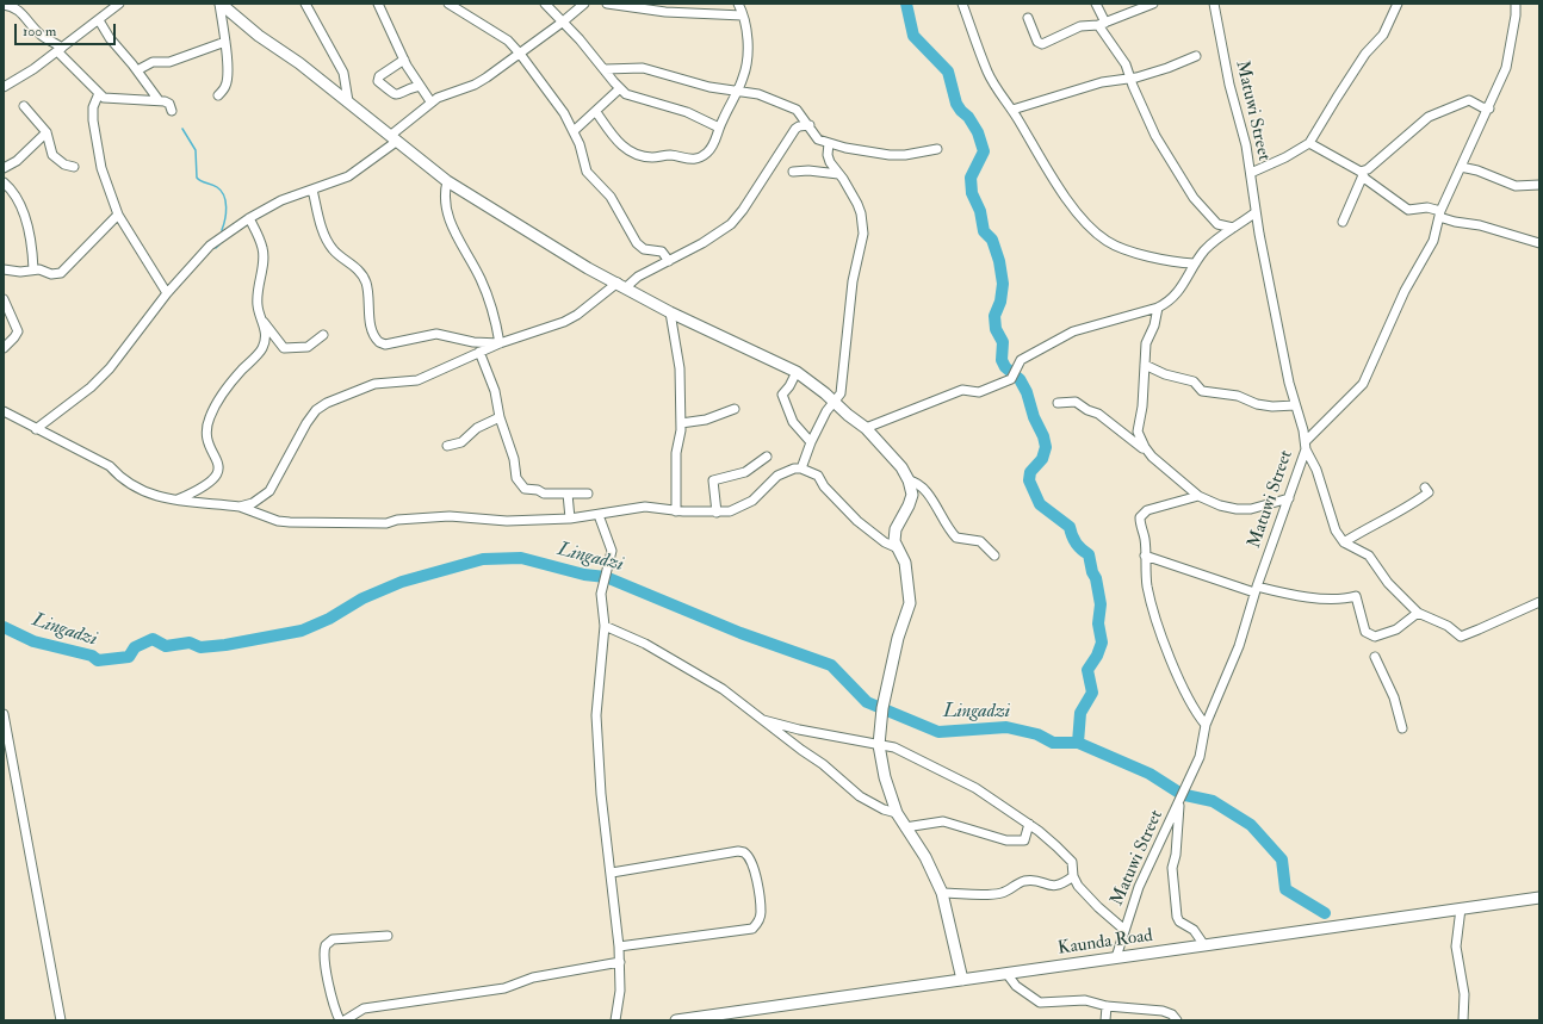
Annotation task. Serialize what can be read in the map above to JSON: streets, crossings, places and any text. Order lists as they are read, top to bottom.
{
  "streets": {
    "street": ["Matuwi Street", "Kaunda Road"]
  },
  "crossings": [
    ["Matuwi Street", "Kaunda Road"]
  ],
  "water": ["Lingadzi"],
  "scale_bar": "100 m"
}
